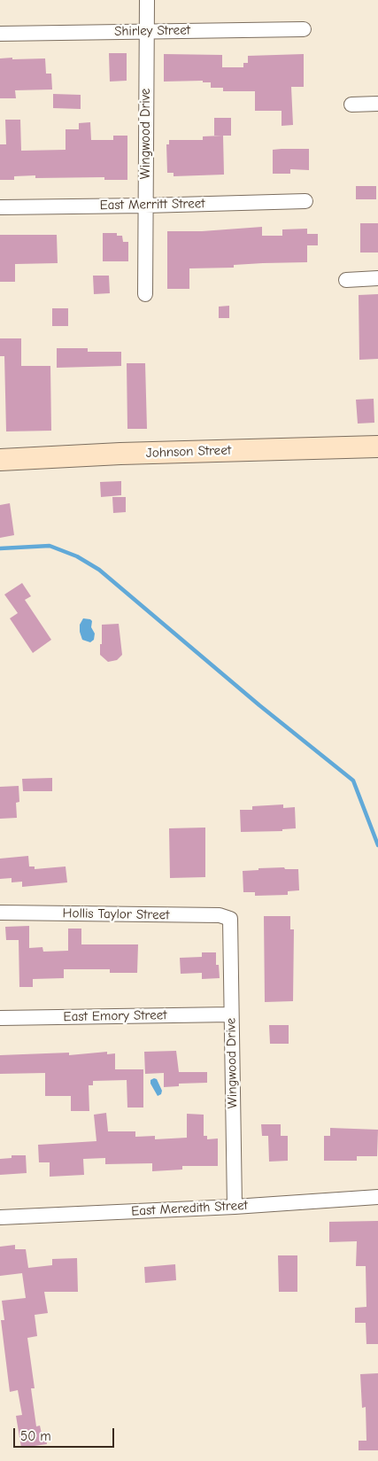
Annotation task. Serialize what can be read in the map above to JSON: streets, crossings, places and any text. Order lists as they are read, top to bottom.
{
  "streets": {
    "street": [
      "Shirley Street",
      "Wingwood Drive",
      "East Merritt Street",
      "Johnson Street",
      "Hollis Taylor Street",
      "East Emory Street",
      "East Meredith Street"
    ]
  },
  "crossings": [
    ["Shirley Street", "Wingwood Drive"],
    ["Wingwood Drive", "East Merritt Street"],
    ["Wingwood Drive", "Hollis Taylor Street"],
    ["Wingwood Drive", "East Emory Street"],
    ["Wingwood Drive", "East Meredith Street"]
  ],
  "scale_bar": "50 m"
}
